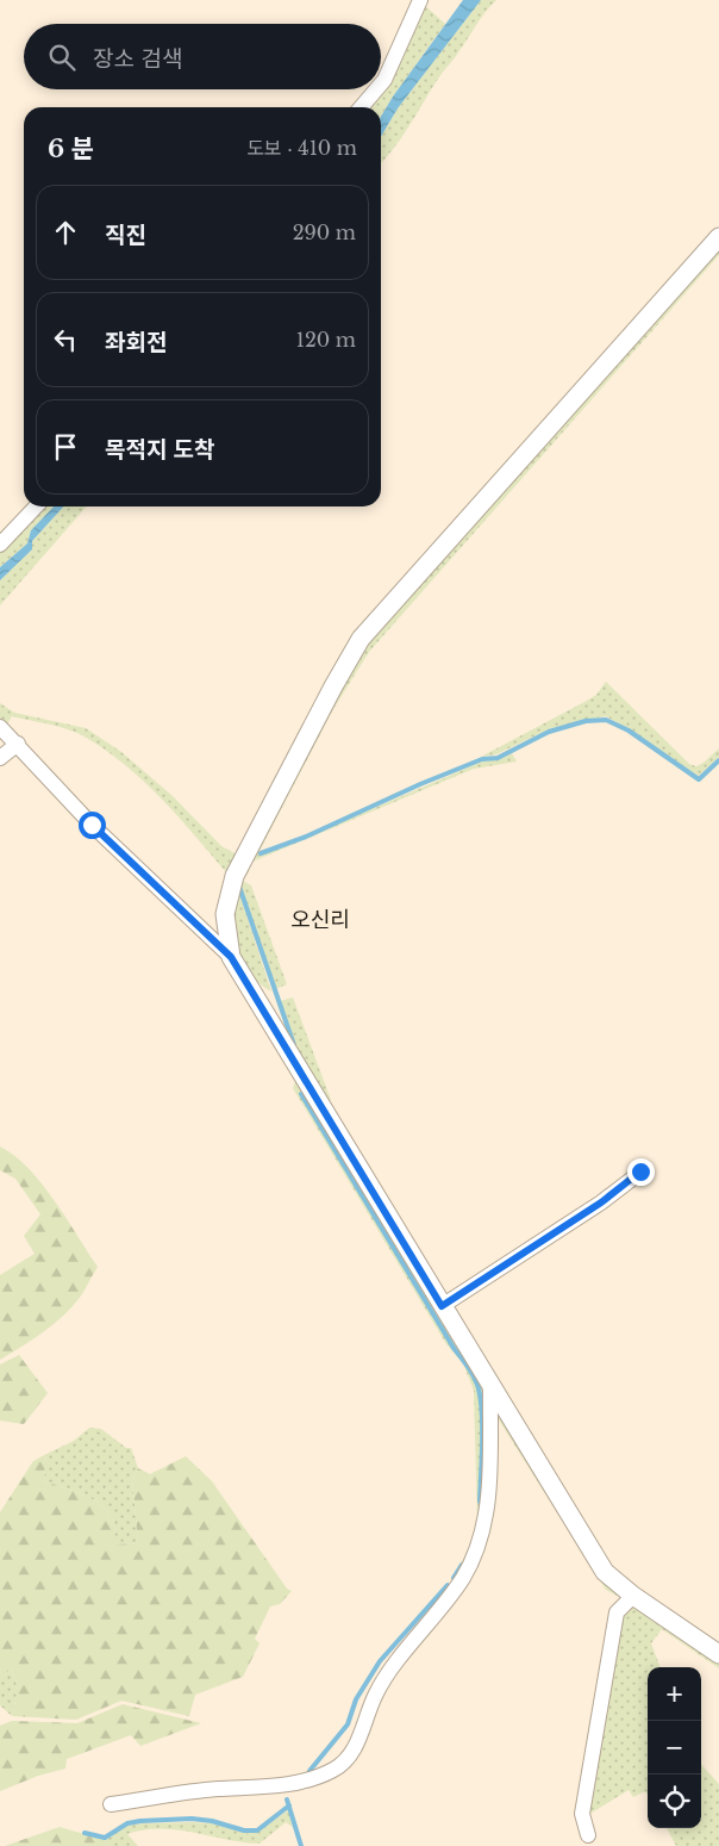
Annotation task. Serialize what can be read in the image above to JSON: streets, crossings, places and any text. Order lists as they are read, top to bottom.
{
  "districts": ["오신리"],
  "page": {
    "search": "장소 검색",
    "heading": ["6 분", "도보 · 410 m"],
    "list": [
      ["직진", "290 m"],
      ["좌회전", "120 m"],
      "목적지 도착"
    ],
    "map_buttons": ["+", "−"]
  }
}
